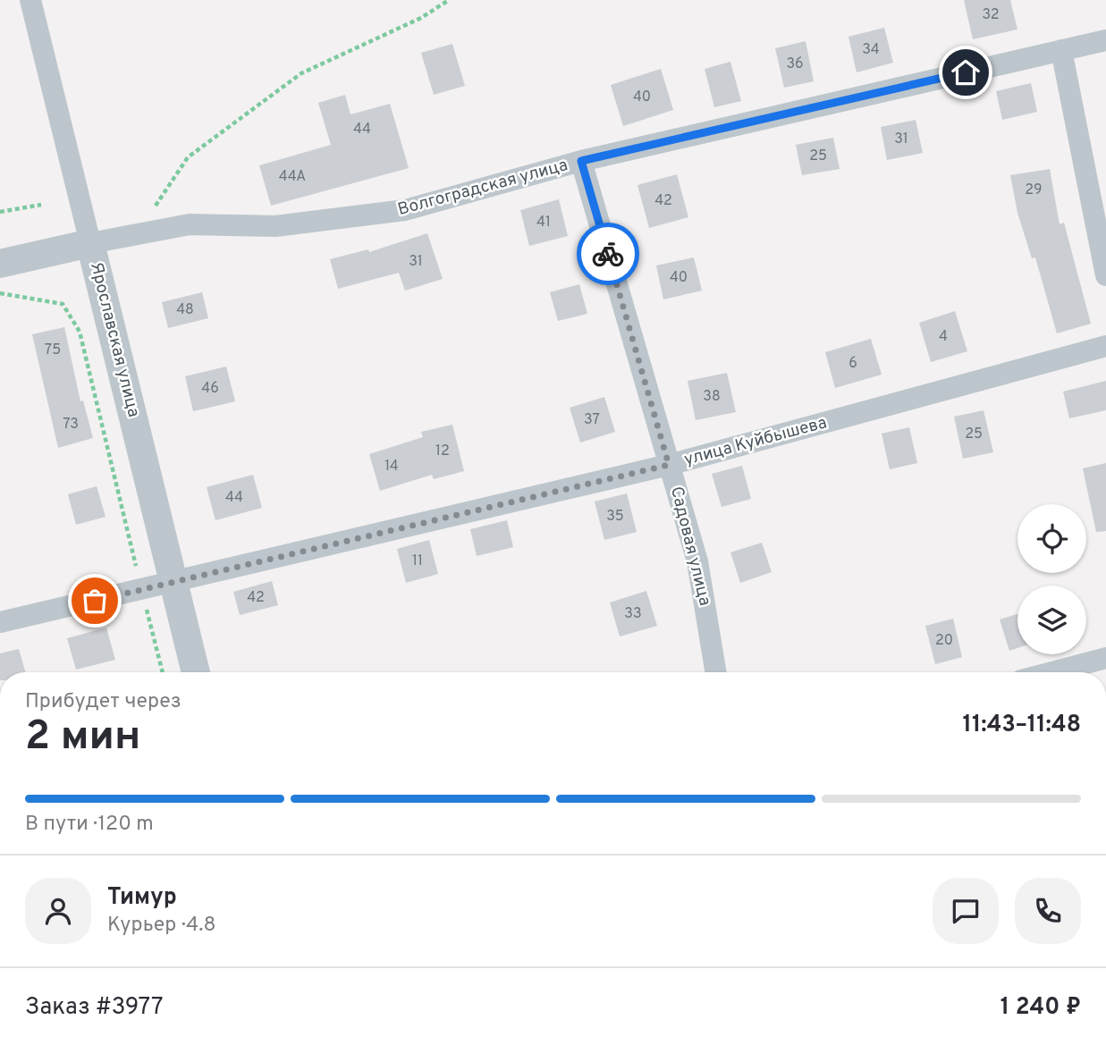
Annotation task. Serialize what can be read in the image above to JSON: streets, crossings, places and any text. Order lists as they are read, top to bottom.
{
  "streets": {
    "street": [
      "Волгоградская улица",
      "Ярославская улица",
      "улица Куйбышева",
      "Садовая улица"
    ]
  },
  "crossings": [
    ["Волгоградская улица", "Ярославская улица"],
    ["Волгоградская улица", "Садовая улица"],
    ["Ярославская улица", "улица Куйбышева"],
    ["улица Куйбышева", "Садовая улица"]
  ],
  "house_numbers": [
    "32",
    "34",
    "36",
    "40",
    "44",
    "31",
    "25",
    "44А",
    "29",
    "42",
    "41",
    "31",
    "40",
    "48",
    "4",
    "75",
    "6",
    "46",
    "38",
    "37",
    "73",
    "25",
    "12",
    "14",
    "44",
    "35",
    "11",
    "42",
    "33",
    "20"
  ],
  "page": {
    "heading": ["2 мин", "Прибудет через", "11:43–11:48"],
    "panel": [
      "Тимур",
      "Курьер · 4.8",
      "Заказ #3977",
      "1 240 ₽"
    ],
    "bar": "В пути · 120 m"
  }
}
